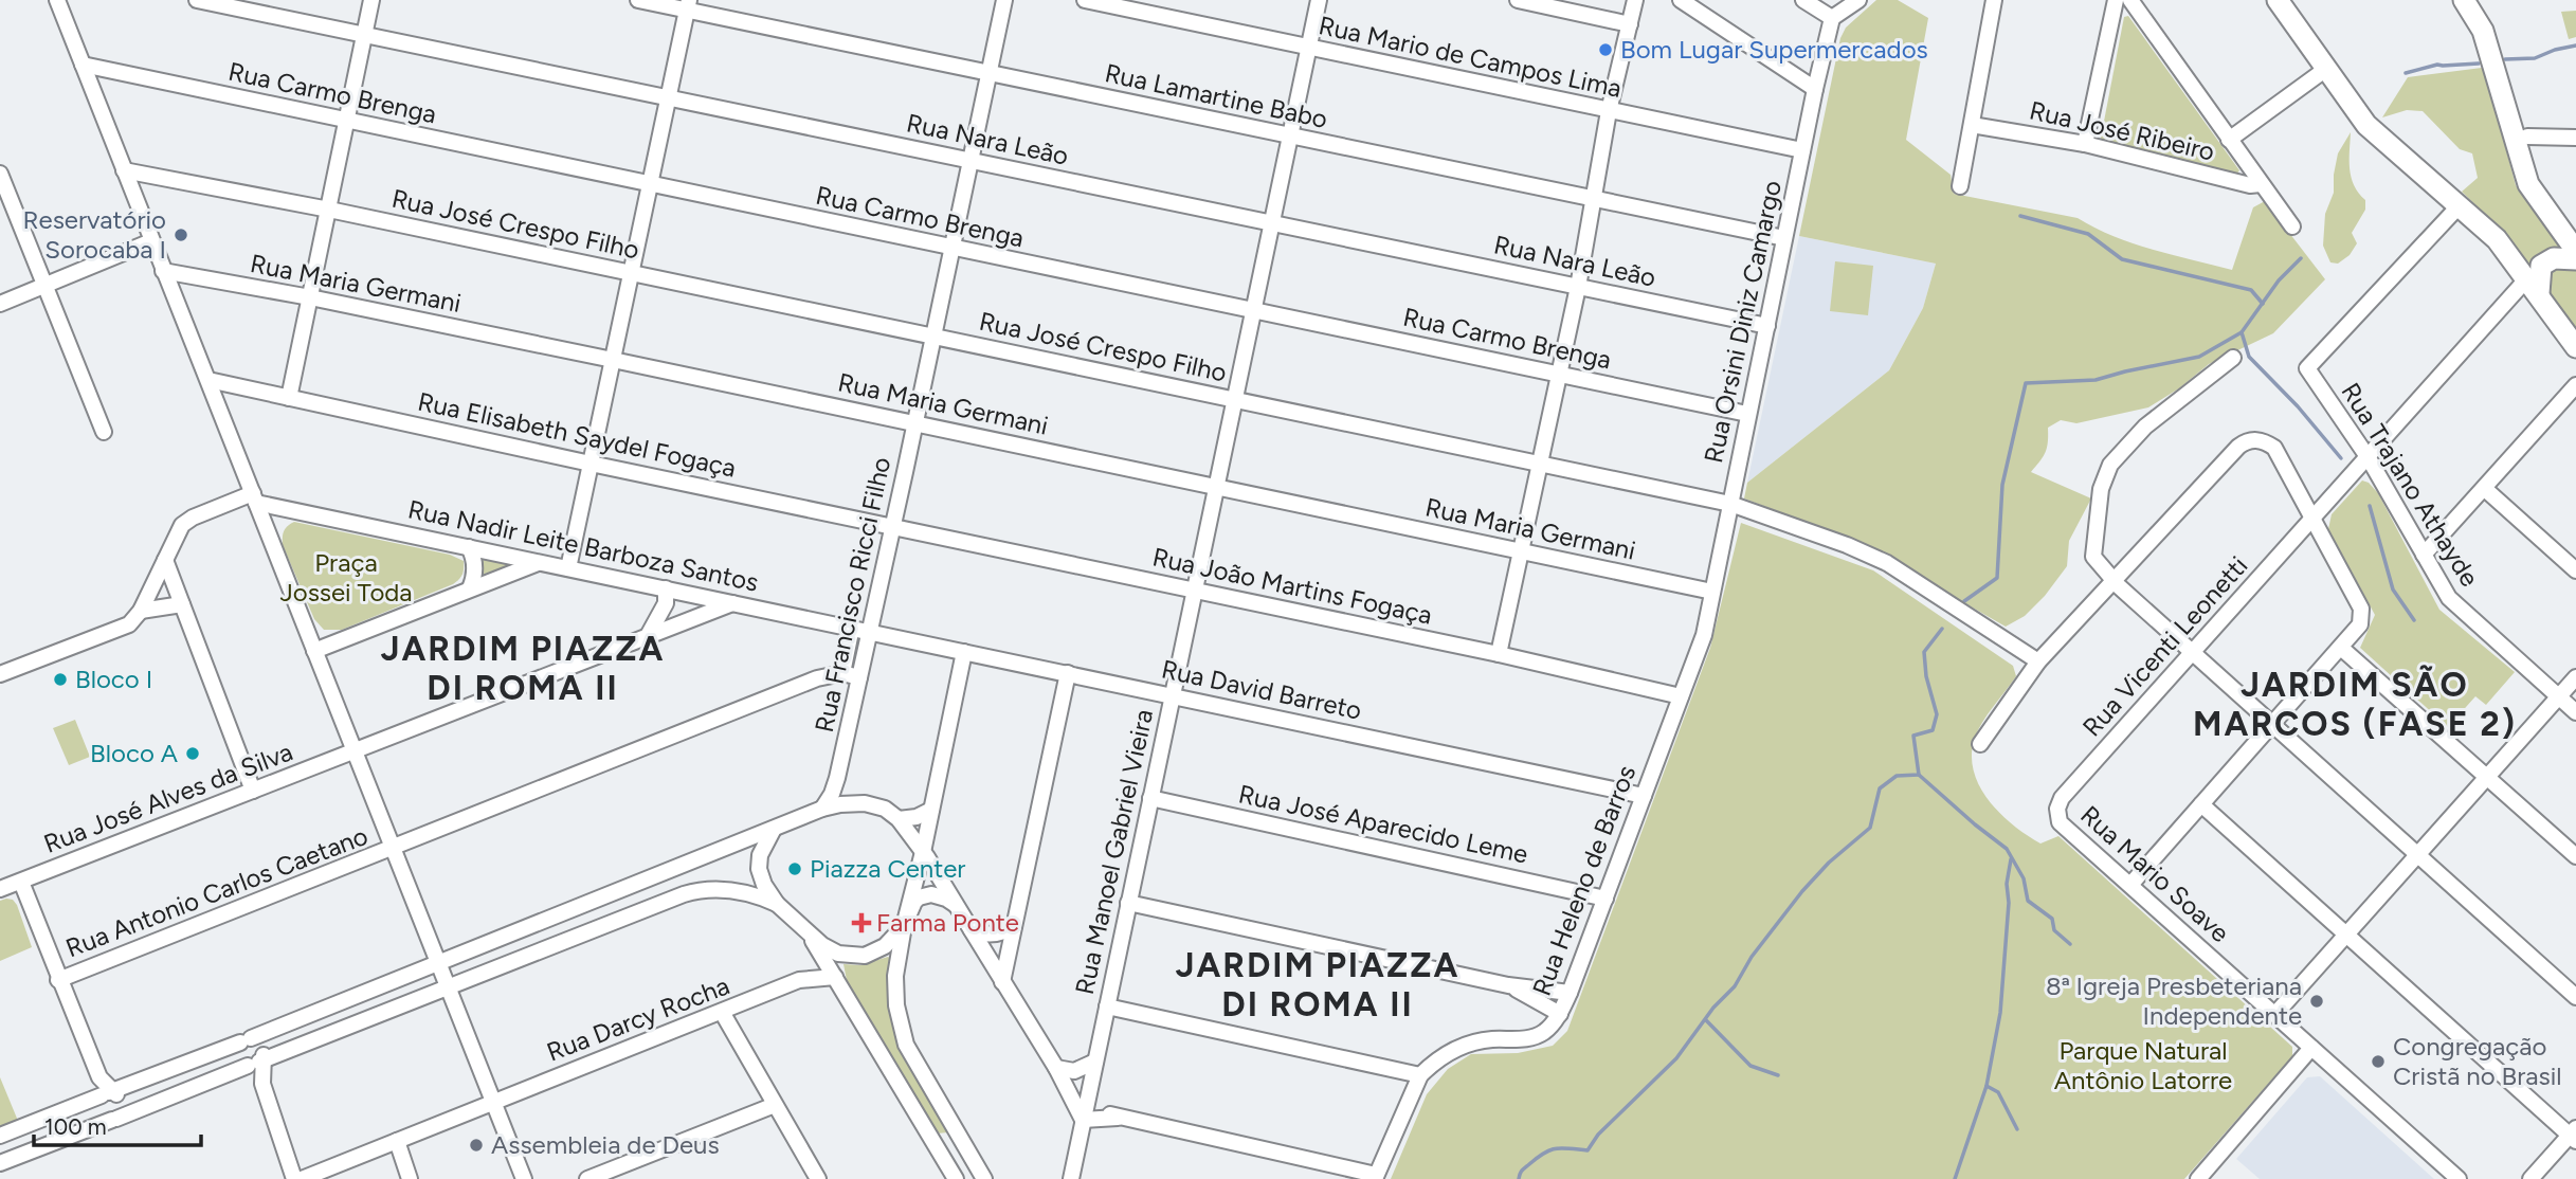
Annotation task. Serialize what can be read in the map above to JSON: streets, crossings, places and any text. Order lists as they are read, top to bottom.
{
  "streets": {
    "street": [
      "Rua Mario de Campos Lima",
      "Rua Carmo Brenga",
      "Rua Lamartine Babo",
      "Rua José Ribeiro",
      "Rua Nara Leão",
      "Rua José Crespo Filho",
      "Rua Maria Germani",
      "Rua Orsini Diniz Camargo",
      "Rua Elisabeth Saydel Fogaça",
      "Rua Trajano Athayde",
      "Rua Nadir Leite Barboza Santos",
      "Rua João Martins Fogaça",
      "Rua Francisco Ricci Filho",
      "Rua Vicenti Leonetti",
      "Rua David Barreto",
      "Rua José Alves da Silva",
      "Rua José Aparecido Leme",
      "Rua Manoel Gabriel Vieira",
      "Rua Mario Soave",
      "Rua Heleno de Barros",
      "Rua Antonio Carlos Caetano",
      "Rua Darcy Rocha"
    ]
  },
  "crossings": [
    ["Rua Mario de Campos Lima", "Rua Orsini Diniz Camargo"],
    ["Rua Mario de Campos Lima", "Rua Manoel Gabriel Vieira"],
    ["Rua Carmo Brenga", "Rua Orsini Diniz Camargo"],
    ["Rua Carmo Brenga", "Rua Francisco Ricci Filho"],
    ["Rua Carmo Brenga", "Rua Manoel Gabriel Vieira"],
    ["Rua Lamartine Babo", "Rua Orsini Diniz Camargo"],
    ["Rua Lamartine Babo", "Rua Francisco Ricci Filho"],
    ["Rua Lamartine Babo", "Rua Manoel Gabriel Vieira"],
    ["Rua Nara Leão", "Rua Orsini Diniz Camargo"],
    ["Rua Nara Leão", "Rua Francisco Ricci Filho"],
    ["Rua Nara Leão", "Rua Manoel Gabriel Vieira"],
    ["Rua José Crespo Filho", "Rua Orsini Diniz Camargo"],
    ["Rua José Crespo Filho", "Rua Francisco Ricci Filho"],
    ["Rua José Crespo Filho", "Rua Manoel Gabriel Vieira"],
    ["Rua Maria Germani", "Rua Orsini Diniz Camargo"],
    ["Rua Maria Germani", "Rua Francisco Ricci Filho"],
    ["Rua Maria Germani", "Rua Manoel Gabriel Vieira"],
    ["Rua Orsini Diniz Camargo", "Rua Heleno de Barros"],
    ["Rua Elisabeth Saydel Fogaça", "Rua João Martins Fogaça"],
    ["Rua Elisabeth Saydel Fogaça", "Rua Francisco Ricci Filho"],
    ["Rua Trajano Athayde", "Rua Vicenti Leonetti"],
    ["Rua Nadir Leite Barboza Santos", "Rua Francisco Ricci Filho"],
    ["Rua Nadir Leite Barboza Santos", "Rua David Barreto"],
    ["Rua Nadir Leite Barboza Santos", "Rua José Alves da Silva"],
    ["Rua João Martins Fogaça", "Rua Francisco Ricci Filho"],
    ["Rua João Martins Fogaça", "Rua Manoel Gabriel Vieira"],
    ["Rua João Martins Fogaça", "Rua Heleno de Barros"],
    ["Rua Francisco Ricci Filho", "Rua David Barreto"],
    ["Rua Vicenti Leonetti", "Rua Mario Soave"],
    ["Rua David Barreto", "Rua Manoel Gabriel Vieira"],
    ["Rua David Barreto", "Rua Heleno de Barros"],
    ["Rua José Aparecido Leme", "Rua Manoel Gabriel Vieira"],
    ["Rua José Aparecido Leme", "Rua Heleno de Barros"]
  ],
  "districts": ["JARDIM PIAZZA DI ROMA II", "JARDIM SÃO MARCOS (FASE 2)", "JARDIM PIAZZA DI ROMA II"],
  "parks": ["Praça Jossei Toda", "Parque Natural Antônio Latorre"],
  "places": {
    "other": [
      "Bom Lugar Supermercados",
      "Reservatório Sorocaba I",
      "Bloco I",
      "Bloco A",
      "Piazza Center",
      "8ª Igreja Presbeteriana Independente",
      "Congregação Cristã no Brasil",
      "Assembleia de Deus"
    ],
    "health": ["Farma Ponte"]
  },
  "scale_bar": "100 m"
}
